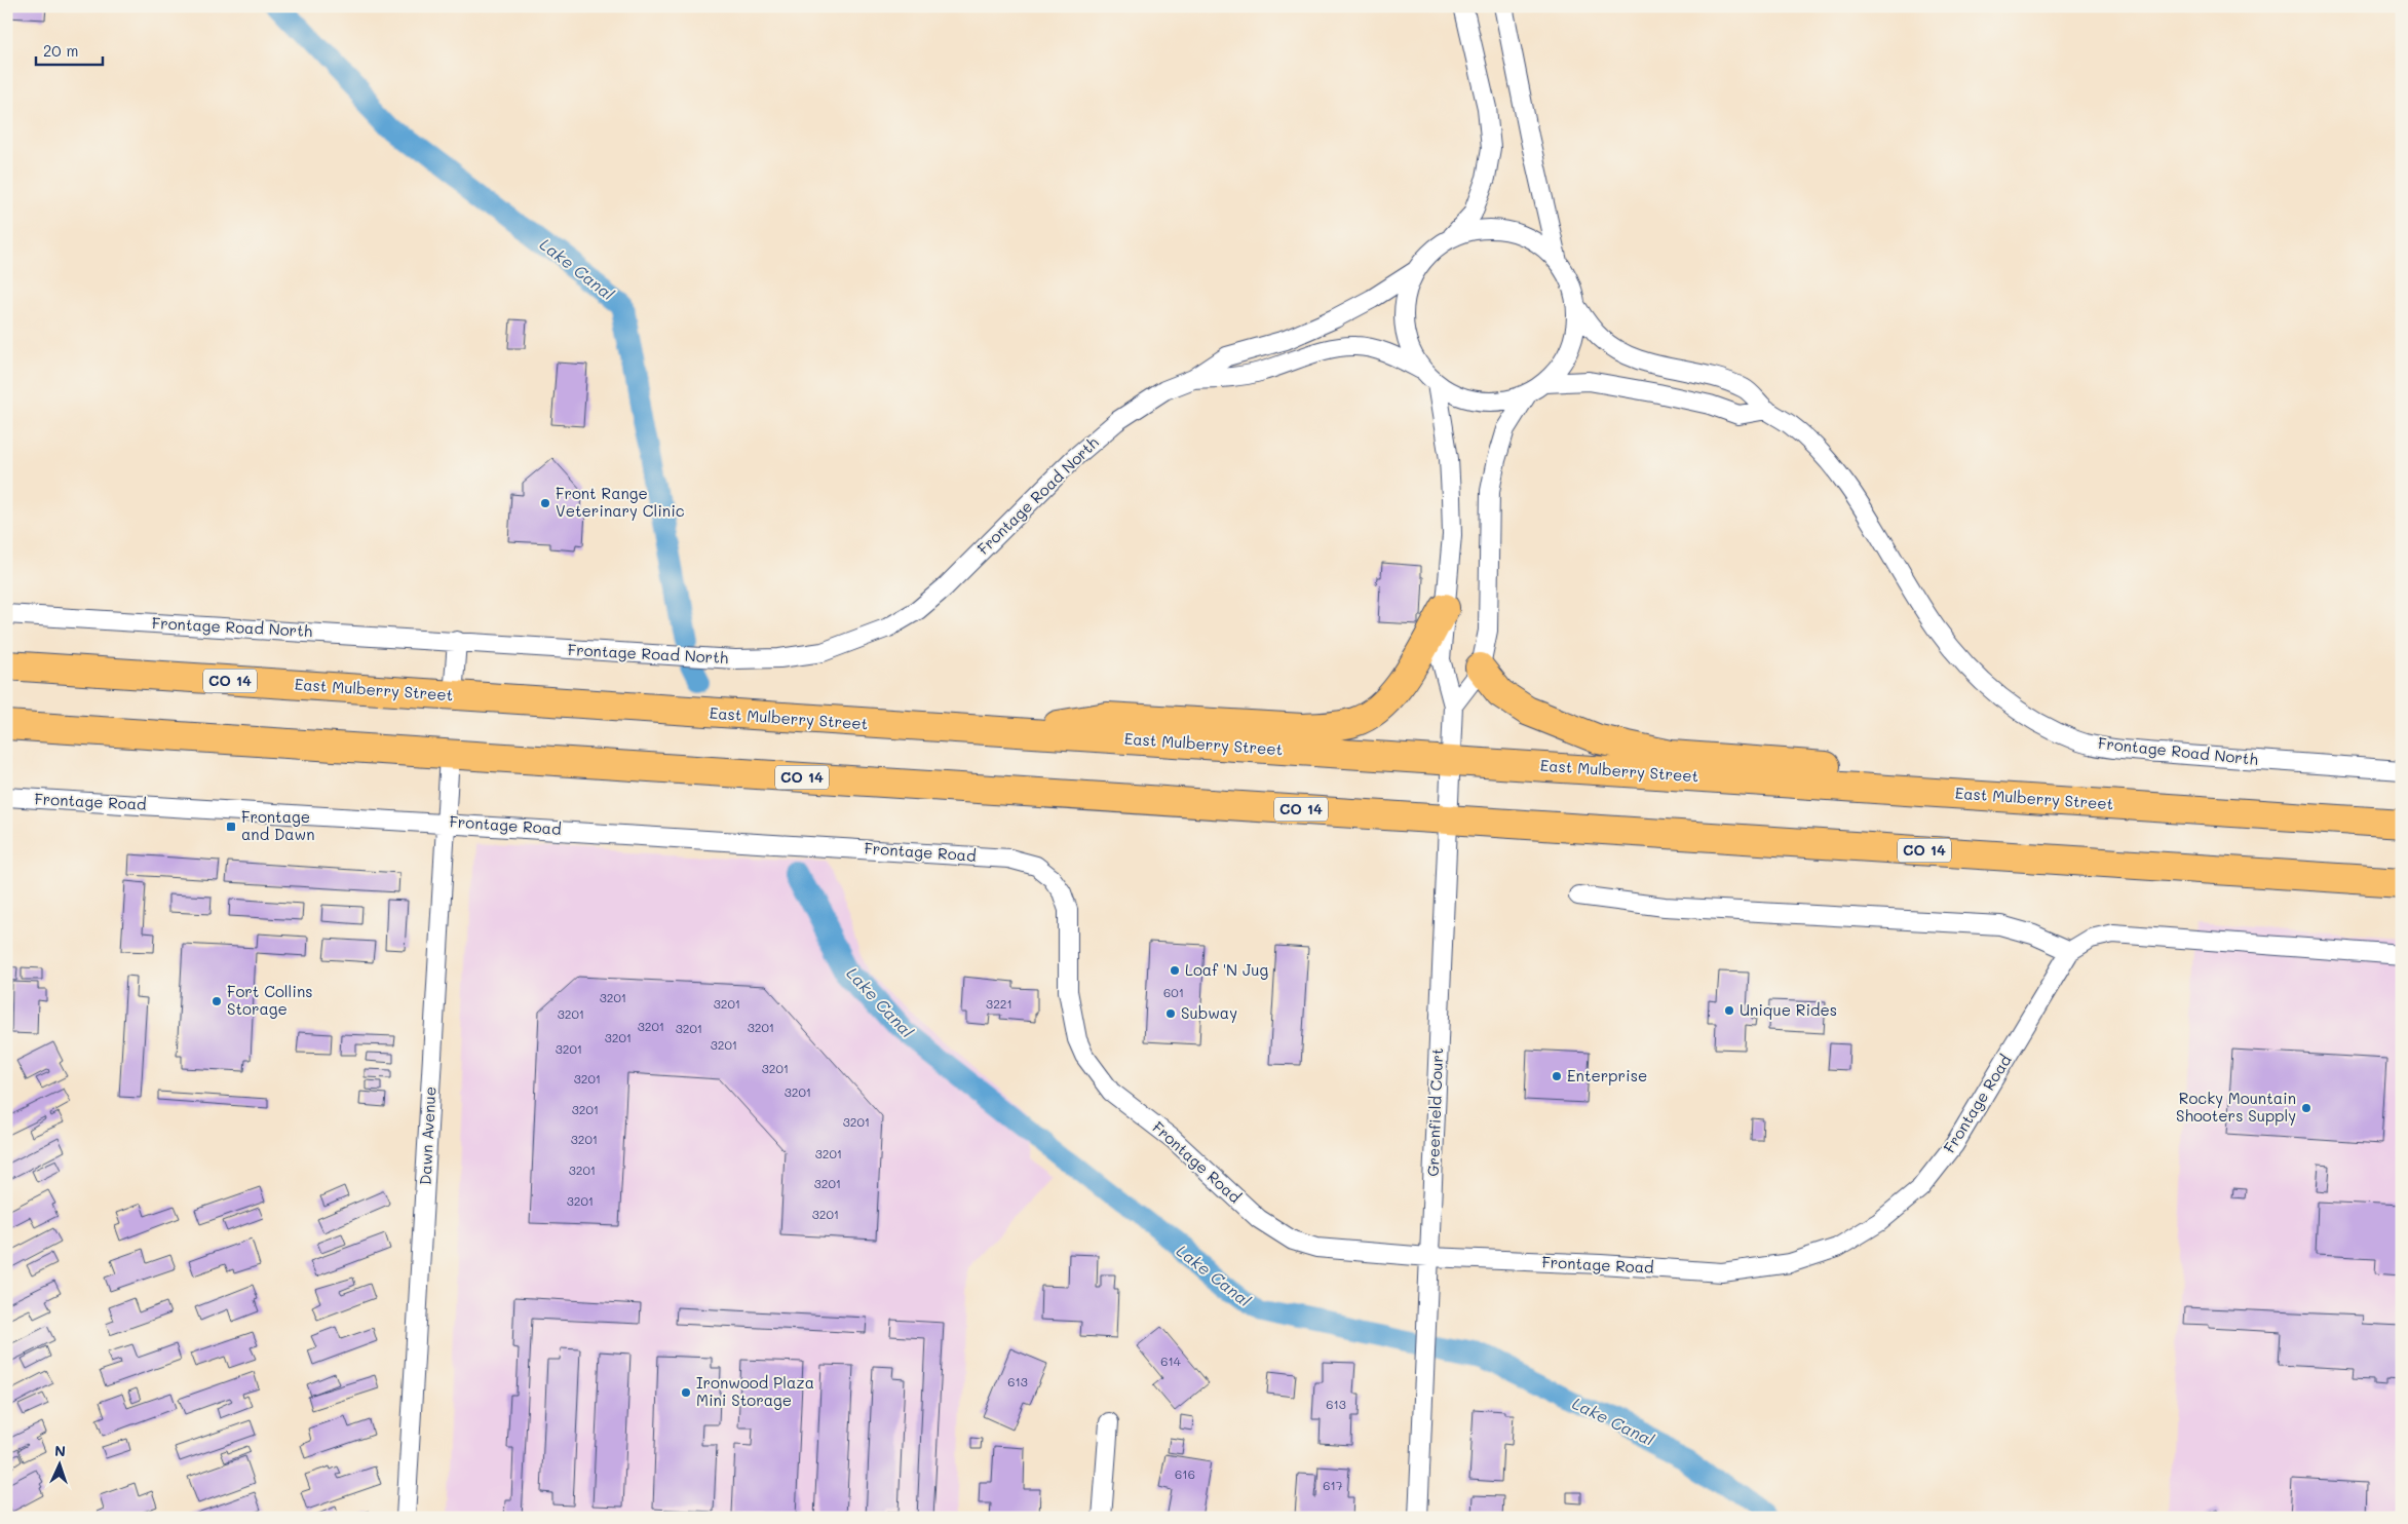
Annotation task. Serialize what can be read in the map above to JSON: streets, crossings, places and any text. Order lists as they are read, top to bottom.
{
  "streets": {
    "highway": ["CO 14", "East Mulberry Street"],
    "street": [
      "Frontage Road North",
      "Frontage Road",
      "Greenfield Court",
      "Dawn Avenue"
    ]
  },
  "crossings": [
    ["CO 14", "Greenfield Court"],
    ["CO 14", "Dawn Avenue"],
    ["East Mulberry Street", "Greenfield Court"],
    ["Frontage Road", "Greenfield Court"],
    ["Frontage Road", "Dawn Avenue"]
  ],
  "water": ["Lake Canal"],
  "places": {
    "other": [
      "Front Range Veterinary Clinic",
      "Loaf 'N Jug",
      "Fort Collins Storage",
      "Unique Rides",
      "Subway",
      "Enterprise",
      "Rocky Mountain Shooters Supply",
      "Ironwood Plaza Mini Storage"
    ],
    "transit": ["Frontage and Dawn"]
  },
  "house_numbers": [
    "601",
    "3201",
    "3201",
    "3221",
    "3201",
    "3201",
    "3201",
    "3201",
    "3201",
    "3201",
    "3201",
    "3201",
    "3201",
    "3201",
    "3201",
    "3201",
    "3201",
    "3201",
    "3201",
    "3201",
    "3201",
    "3201",
    "614",
    "613",
    "613",
    "616",
    "617"
  ],
  "scale_bar": "20 m",
  "north": "top"
}
